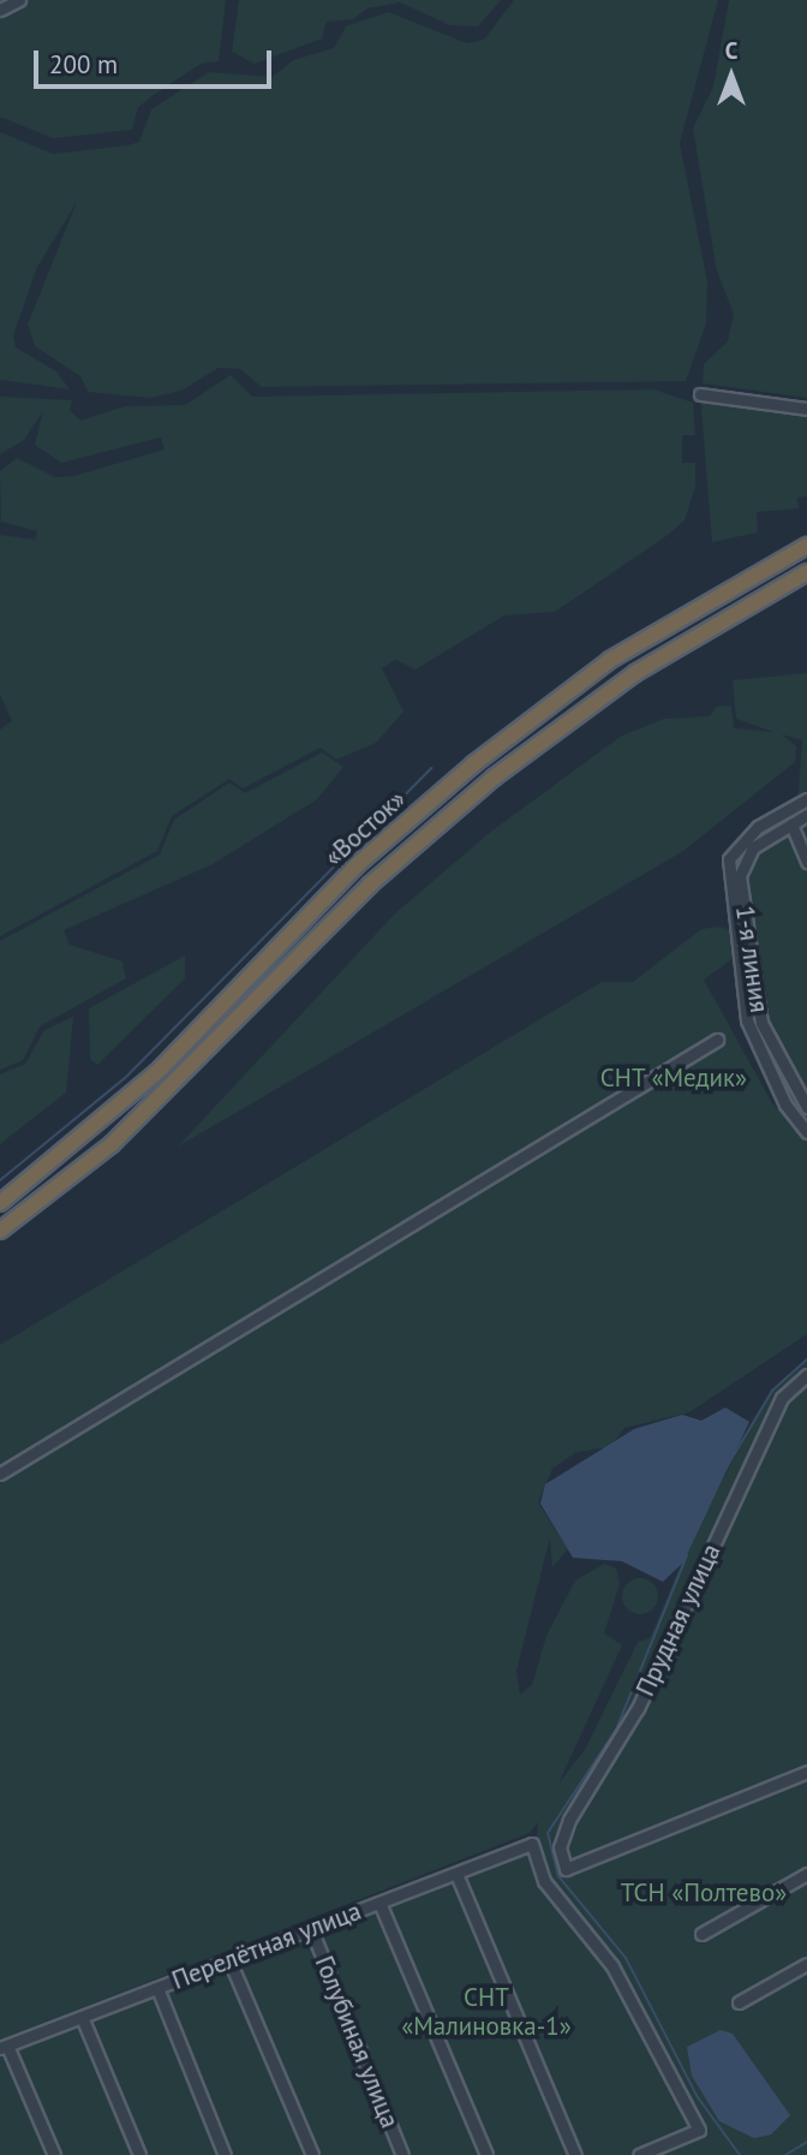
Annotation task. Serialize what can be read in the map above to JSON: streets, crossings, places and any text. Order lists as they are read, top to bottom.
{
  "streets": {
    "highway": ["«Восток»"],
    "street": [
      "1-я линия",
      "Прудная улица",
      "Перелётная улица",
      "Голубиная улица"
    ]
  },
  "crossings": [
    ["Перелётная улица", "Голубиная улица"]
  ],
  "parks": ["СНТ «Медик»", "ТСН «Полтево»", "СНТ «Малиновка-1»"],
  "scale_bar": "200 m",
  "north": "top"
}
